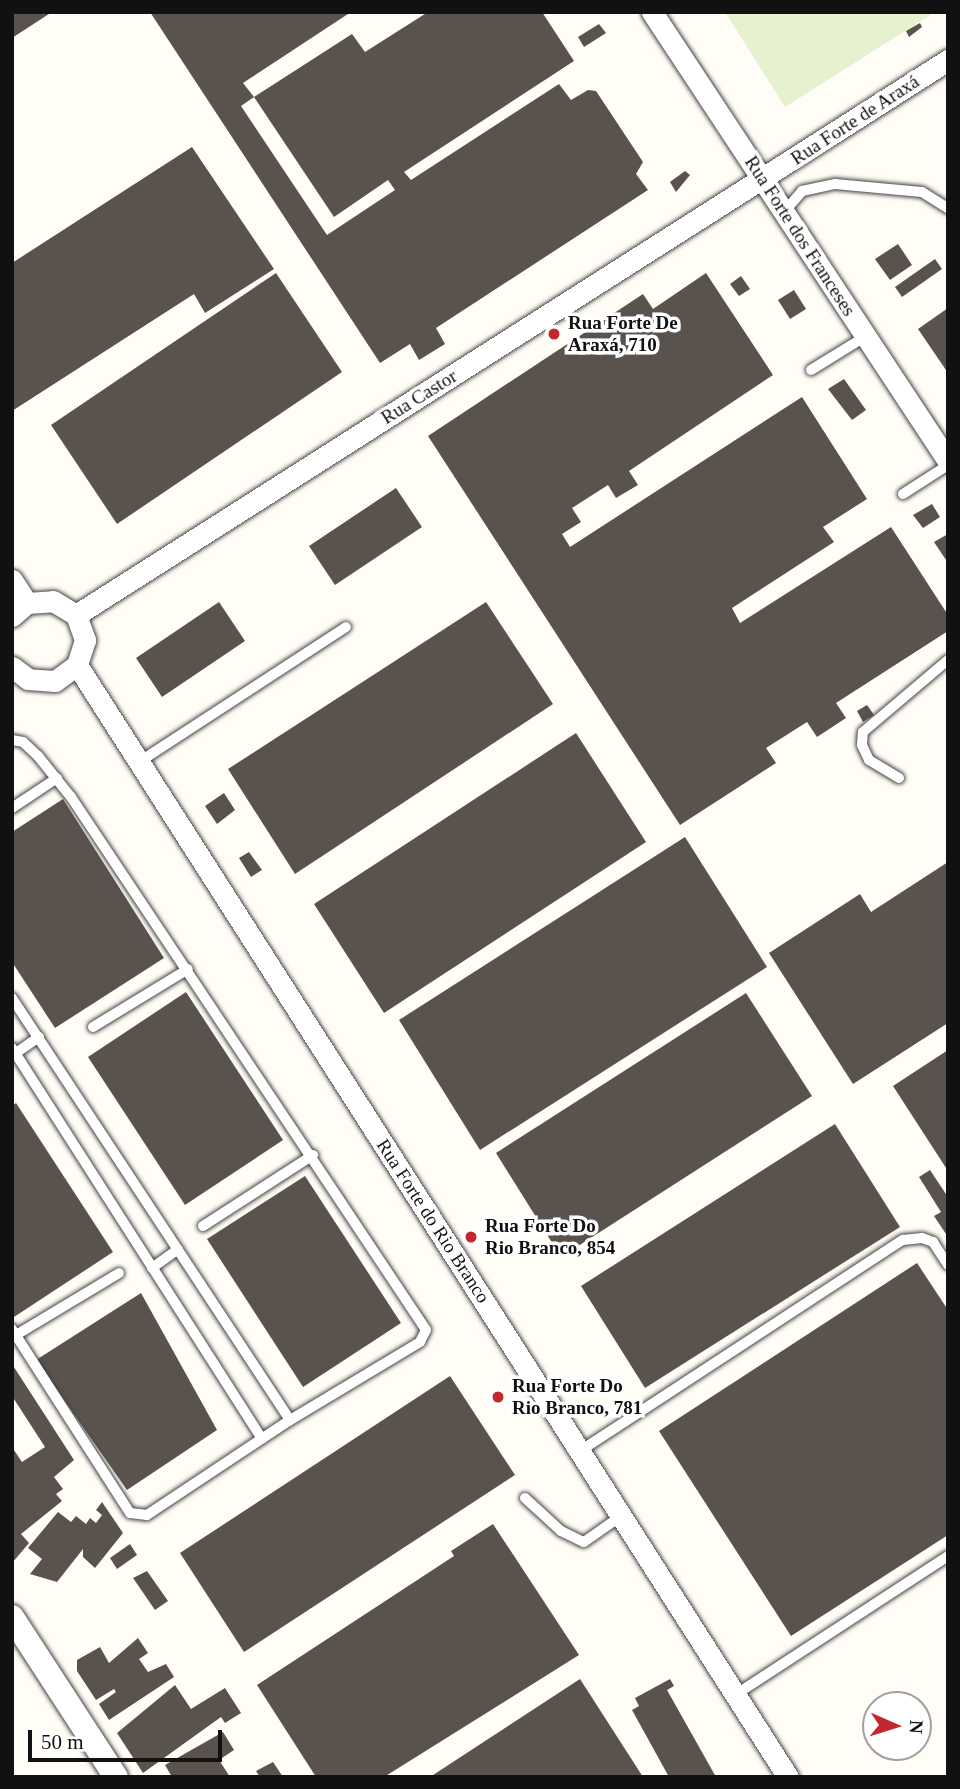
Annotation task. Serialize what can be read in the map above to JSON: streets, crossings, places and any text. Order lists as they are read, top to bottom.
{
  "streets": {
    "street": [
      "Rua Forte de Araxá",
      "Rua Forte dos Franceses",
      "Rua Castor",
      "Rua Forte do Rio Branco"
    ]
  },
  "crossings": [
    ["Rua Forte de Araxá", "Rua Forte dos Franceses"],
    ["Rua Forte de Araxá", "Rua Castor"],
    ["Rua Forte dos Franceses", "Rua Castor"]
  ],
  "places": ["Rua Forte De Araxá, 710", "Rua Forte Do Rio Branco, 854", "Rua Forte Do Rio Branco, 781"],
  "scale_bar": "50 m",
  "north": "right"
}
